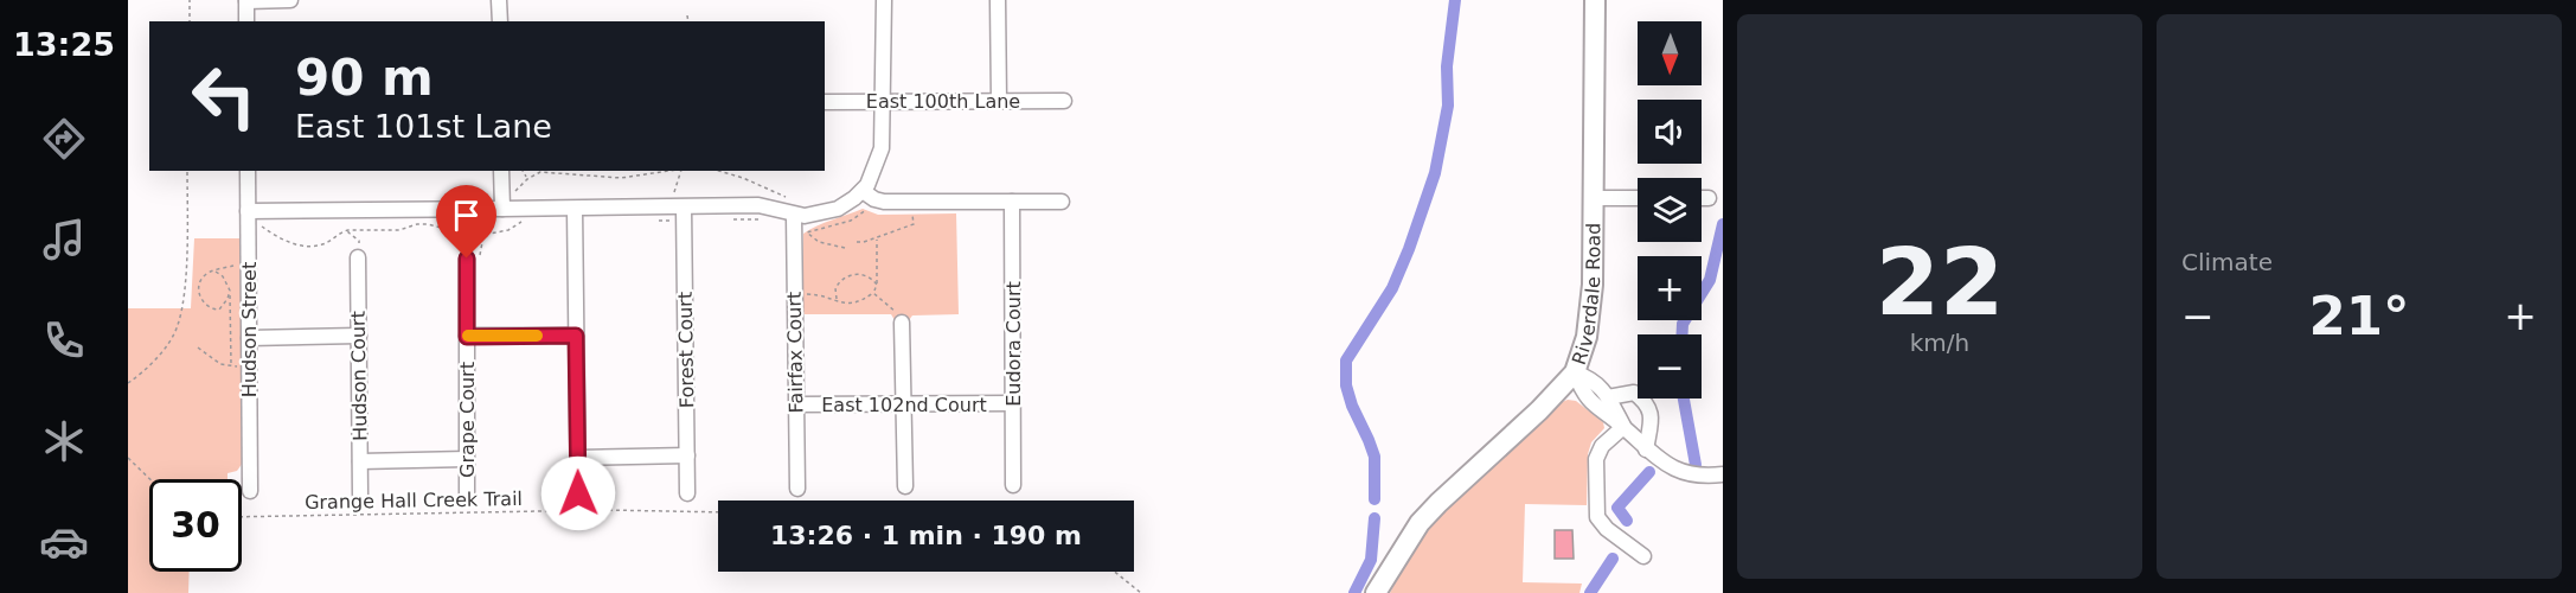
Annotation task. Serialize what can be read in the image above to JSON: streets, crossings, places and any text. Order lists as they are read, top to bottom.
{
  "streets": {
    "street": [
      "East 100th Lane",
      "Riverdale Road",
      "Hudson Street",
      "Eudora Court",
      "Forest Court",
      "Fairfax Court",
      "Hudson Court",
      "East 102nd Court",
      "Grape Court"
    ],
    "path": ["Grange Hall Creek Trail"]
  },
  "crossings": [
    ["Eudora Court", "East 102nd Court"],
    ["Fairfax Court", "East 102nd Court"]
  ],
  "north": "bottom",
  "page": {
    "tabs": "13:25",
    "tile": [
      ["22", "km/h"],
      "Climate"
    ],
    "map_buttons": ["+", "−"],
    "turn": ["90 m", "East 101st Lane"],
    "heat": ["−", "21°", "+"],
    "limit": "30",
    "trip": "13:26 · 1 min · 190 m"
  }
}
